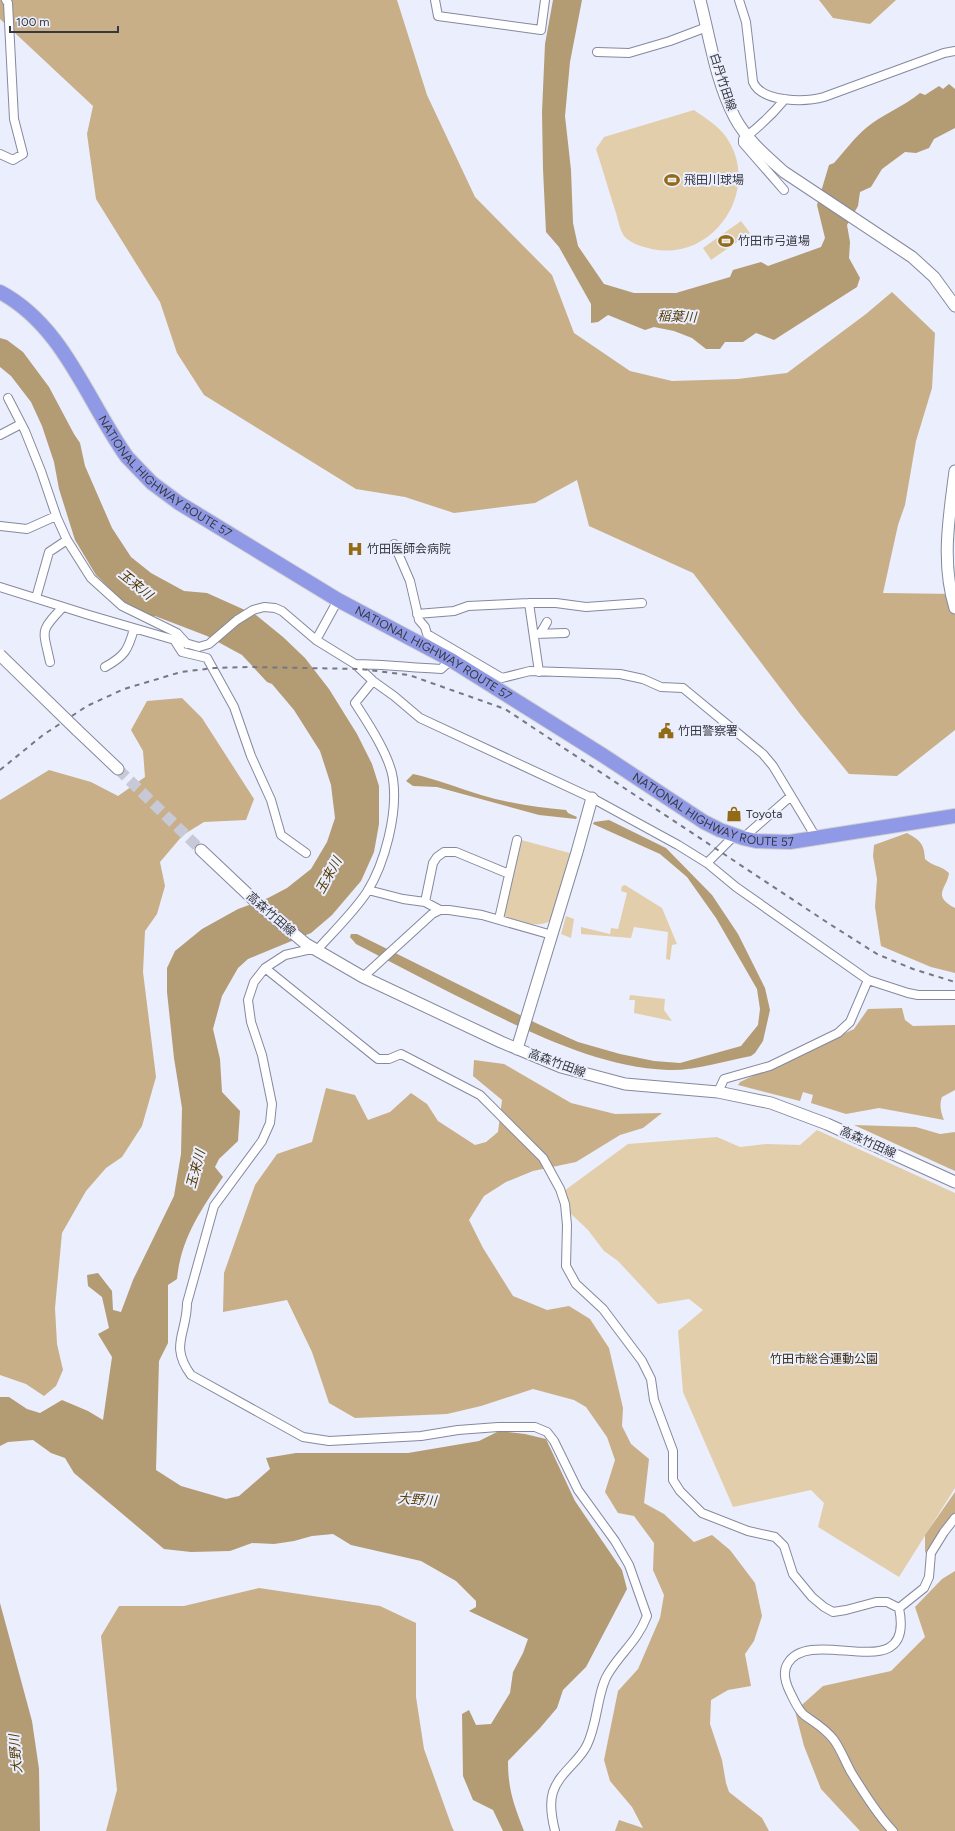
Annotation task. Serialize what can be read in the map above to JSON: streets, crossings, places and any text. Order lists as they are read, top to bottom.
{
  "streets": {
    "highway": ["NATIONAL HIGHWAY ROUTE 57"],
    "main road": ["白丹竹田線", "高森竹田線"]
  },
  "water": ["稲葉川", "玉来川", "大野川"],
  "parks": ["竹田市総合運動公園"],
  "places": {
    "sports": ["飛田川球場", "竹田市弓道場"],
    "hospital": ["竹田医師会病院"],
    "public building": ["竹田警察署"],
    "shop": ["Toyota"]
  },
  "scale_bar": "100 m"
}
